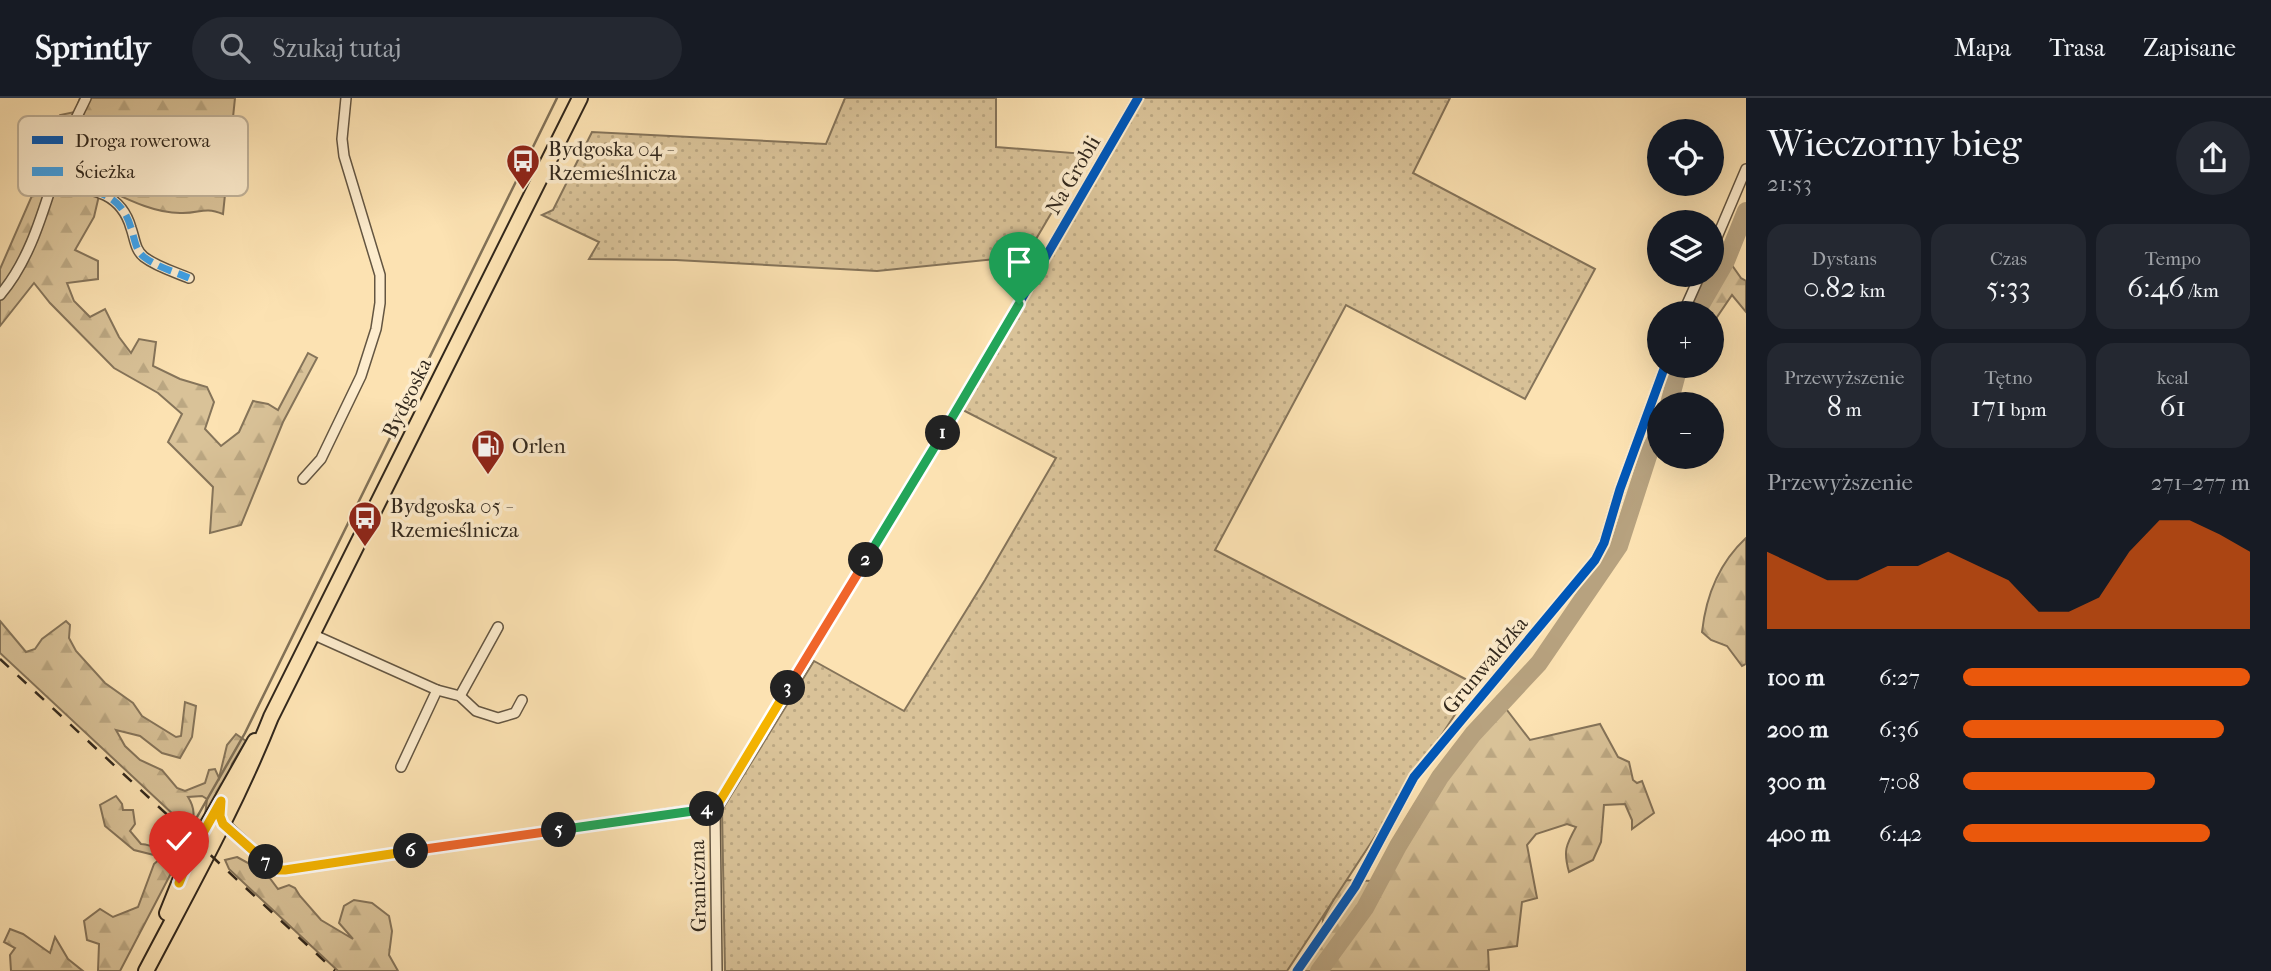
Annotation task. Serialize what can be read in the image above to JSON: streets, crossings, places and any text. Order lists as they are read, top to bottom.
{
  "streets": {
    "main road": ["Bydgoska"],
    "street": ["Na Grobli", "Grunwaldzka", "Graniczna"]
  },
  "crossings": [
    ["Na Grobli", "Graniczna"],
    ["Bydgoska", "Graniczna"]
  ],
  "places": {
    "bus stop": ["Bydgoska 04 - Rzemieślnicza", "Bydgoska 05 - Rzemieślnicza"],
    "fuel station": ["Orlen"]
  },
  "legend": ["Droga rowerowa", "Ścieżka"],
  "page": {
    "header": "Sprintly",
    "search": "Szukaj tutaj",
    "nav": ["Mapa", "Trasa", "Zapisane"],
    "heading": ["Wieczorny bieg", "21:53"],
    "map_buttons": ["+", "−"],
    "stats": [
      ["Dystans", "0.82 km"],
      ["Czas", "5:33"],
      ["Tempo", "6:46 /km"],
      ["Przewyższenie", "8 m"],
      ["Tętno", "171 bpm"],
      ["kcal", "61"]
    ],
    "pins": [
      "1",
      "2",
      "3",
      "4",
      "5",
      "6",
      "7"
    ],
    "chart": ["Przewyższenie", "271–277 m"],
    "list": [
      {
        "name": "100 m",
        "note": "6:27"
      },
      {
        "name": "200 m",
        "note": "6:36"
      },
      {
        "name": "300 m",
        "note": "7:08"
      },
      {
        "name": "400 m",
        "note": "6:42"
      }
    ]
  }
}
